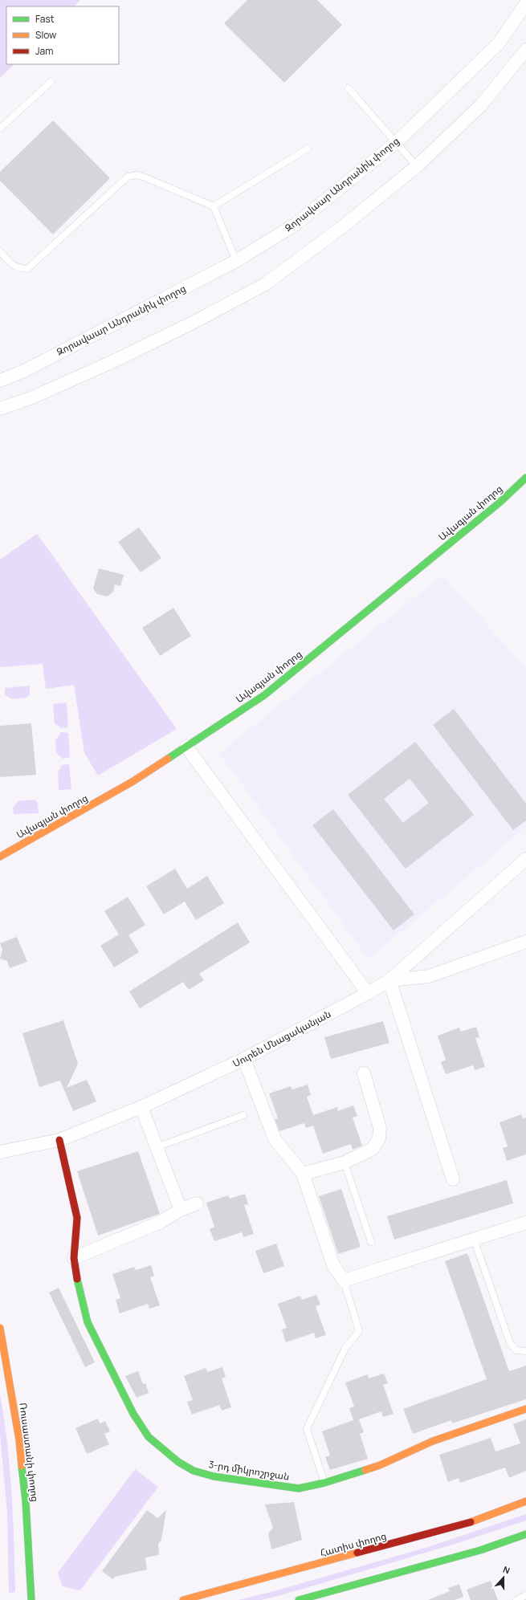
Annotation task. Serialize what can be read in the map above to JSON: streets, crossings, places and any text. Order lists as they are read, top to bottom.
{
  "streets": {
    "street": [
      "Զորավաար Անդրանիկ փողոց",
      "Ավագյան փողոց",
      "Սուրեն Մնացականյան",
      "Ռուսաստանի փողոց",
      "3-րդ միկրոշրջան",
      "Հատիս փողոց"
    ]
  },
  "crossings": [
    ["Սուրեն Մնացականյան", "3-րդ միկրոշրջան"]
  ],
  "legend": ["Fast", "Slow", "Jam"],
  "north": "top"
}
